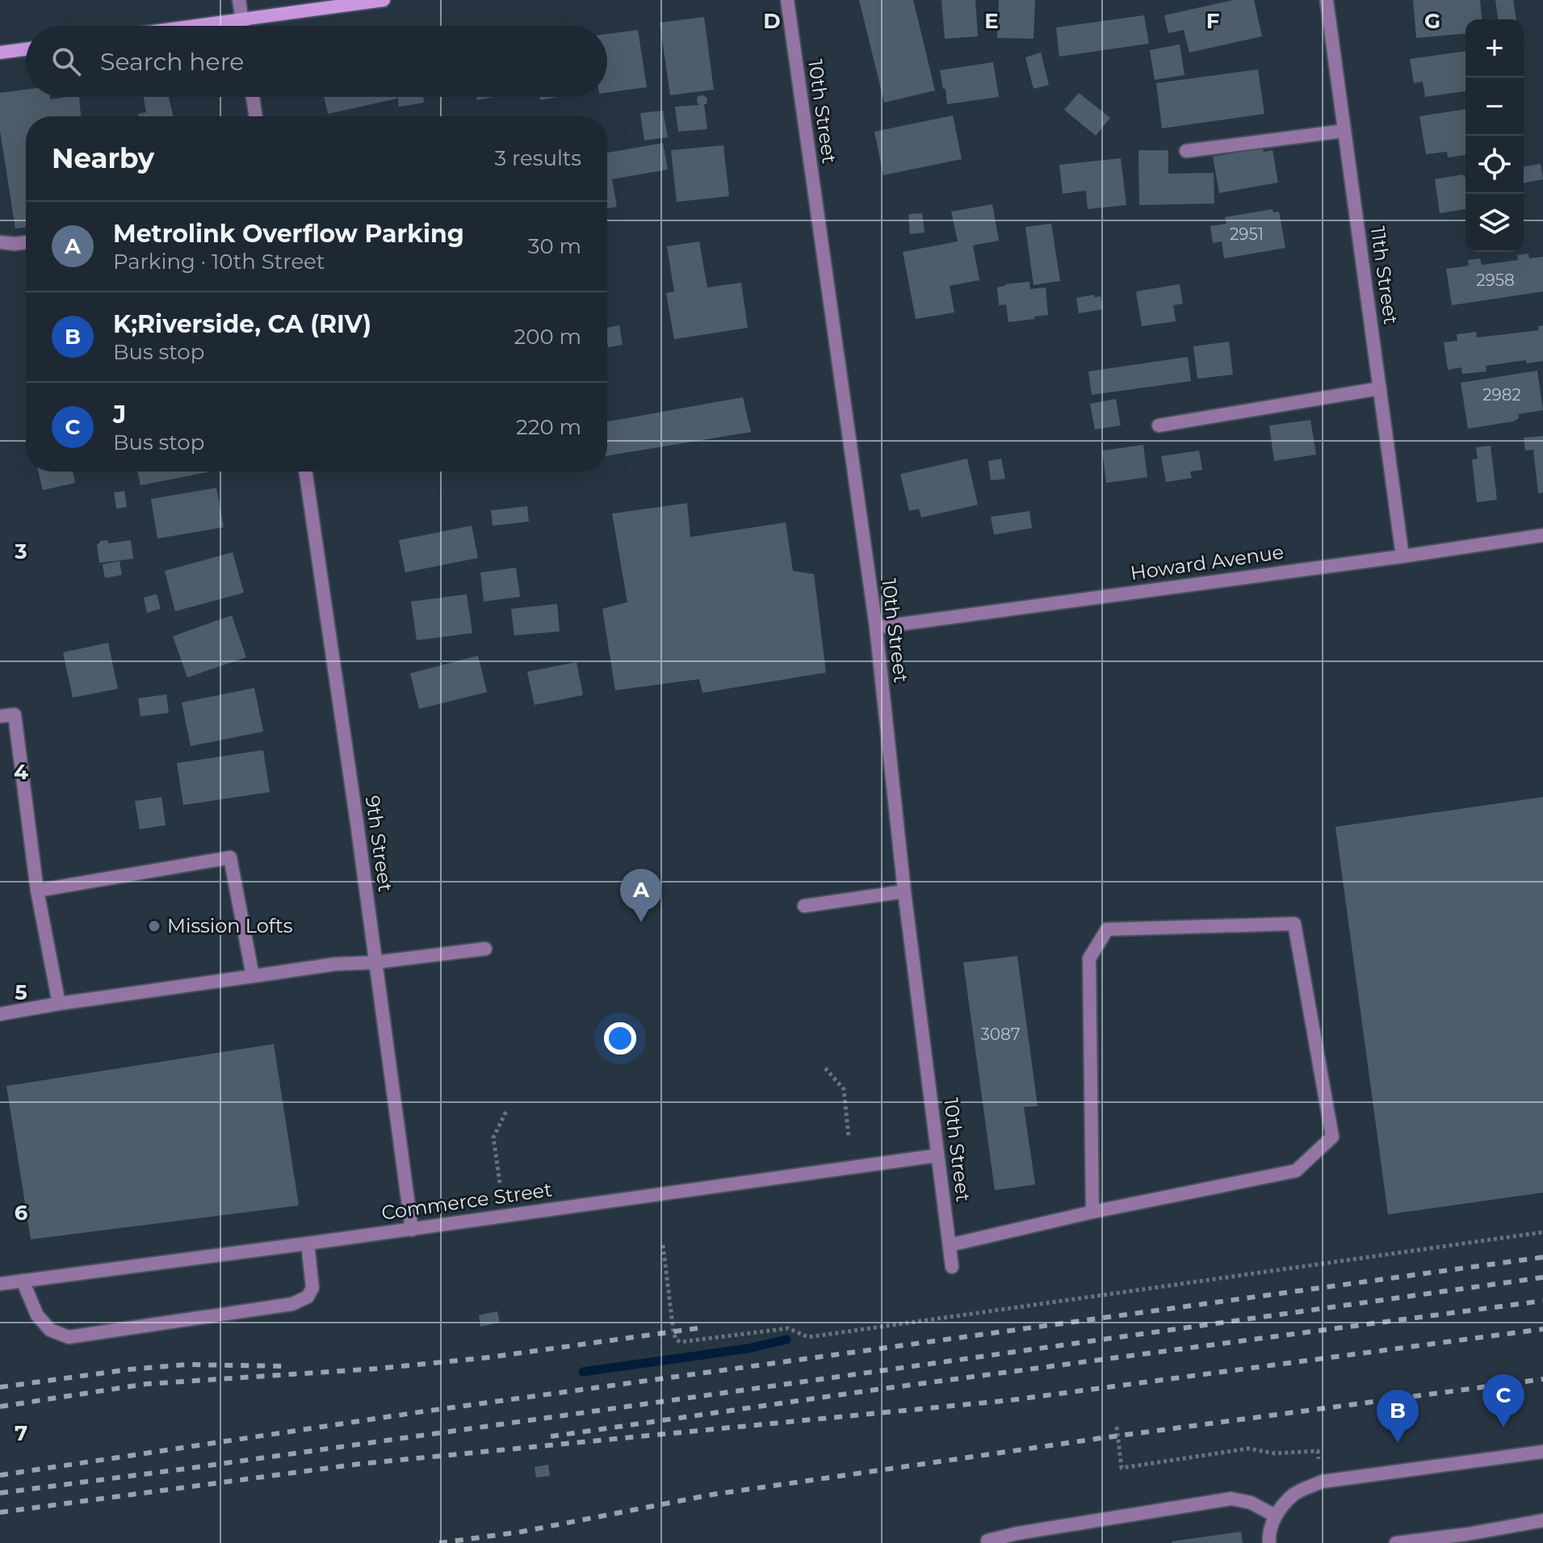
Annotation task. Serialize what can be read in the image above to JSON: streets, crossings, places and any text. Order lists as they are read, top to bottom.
{
  "streets": {
    "street": [
      "10th Street",
      "11th Street",
      "Howard Avenue",
      "9th Street",
      "Commerce Street"
    ]
  },
  "crossings": [
    ["10th Street", "Howard Avenue"],
    ["10th Street", "Commerce Street"],
    ["11th Street", "Howard Avenue"],
    ["9th Street", "Commerce Street"]
  ],
  "places": ["Mission Lofts"],
  "house_numbers": [
    "2951",
    "2958",
    "2982",
    "3087"
  ],
  "page": {
    "map_buttons": ["+", "−"],
    "search": "Search here",
    "heading": ["Nearby", "3 results"],
    "list": [
      {
        "mark": "A",
        "name": "Metrolink Overflow Parking",
        "note": "Parking · 10th Street",
        "value": "30 m"
      },
      {
        "mark": "B",
        "name": "K;Riverside, CA (RIV)",
        "note": "Bus stop",
        "value": "200 m"
      },
      {
        "mark": "C",
        "name": "J",
        "note": "Bus stop",
        "value": "220 m"
      }
    ],
    "pins": ["A", "C", "B"]
  },
  "grid": {
    "columns": [
      "D",
      "E",
      "F",
      "G"
    ],
    "rows": [
      "3",
      "4",
      "5",
      "6",
      "7"
    ]
  }
}
